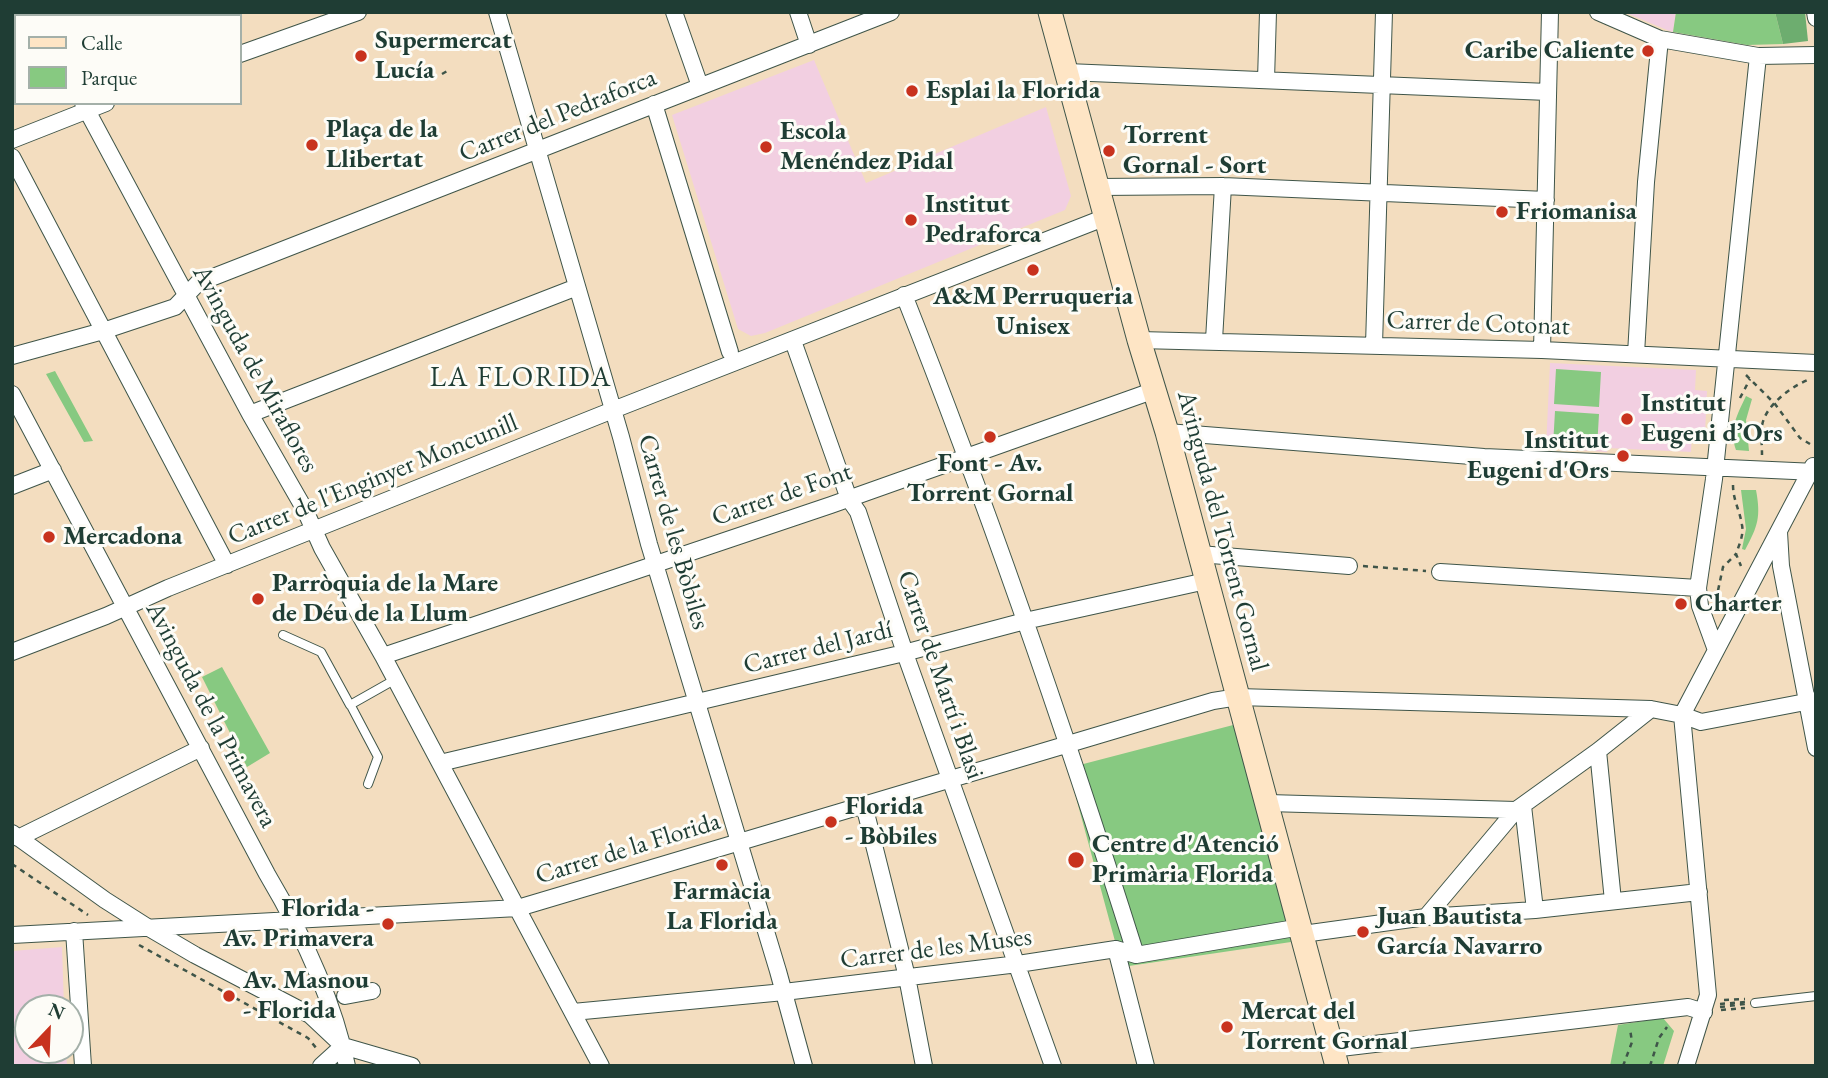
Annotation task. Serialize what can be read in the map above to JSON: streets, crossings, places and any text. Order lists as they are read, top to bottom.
{
  "streets": {
    "street": [
      "Carrer del Pedraforca",
      "Carrer de Cotonat",
      "Avinguda de Miraflores",
      "Carrer de l'Enginyer Moncunill",
      "Carrer de Font",
      "Avinguda del Torrent Gornal",
      "Carrer de les Bòbiles",
      "Carrer del Jardí",
      "Carrer de Martí i Blasi",
      "Avinguda de la Primavera",
      "Carrer de la Florida",
      "Carrer de les Muses"
    ]
  },
  "crossings": [
    ["Carrer del Pedraforca", "Avinguda de Miraflores"],
    ["Carrer del Pedraforca", "Carrer de les Bòbiles"],
    ["Carrer de Cotonat", "Avinguda del Torrent Gornal"],
    ["Avinguda de Miraflores", "Carrer de l'Enginyer Moncunill"],
    ["Avinguda de Miraflores", "Carrer de Font"],
    ["Avinguda de Miraflores", "Carrer del Jardí"],
    ["Avinguda de Miraflores", "Carrer de la Florida"],
    ["Avinguda de Miraflores", "Carrer de les Muses"],
    ["Carrer de l'Enginyer Moncunill", "Avinguda del Torrent Gornal"],
    ["Carrer de l'Enginyer Moncunill", "Carrer de les Bòbiles"],
    ["Carrer de l'Enginyer Moncunill", "Carrer de Martí i Blasi"],
    ["Carrer de l'Enginyer Moncunill", "Avinguda de la Primavera"],
    ["Carrer de Font", "Avinguda del Torrent Gornal"],
    ["Carrer de Font", "Carrer de les Bòbiles"],
    ["Carrer de Font", "Carrer de Martí i Blasi"],
    ["Avinguda del Torrent Gornal", "Carrer del Jardí"],
    ["Avinguda del Torrent Gornal", "Carrer de la Florida"],
    ["Avinguda del Torrent Gornal", "Carrer de les Muses"],
    ["Carrer de les Bòbiles", "Carrer del Jardí"],
    ["Carrer de les Bòbiles", "Carrer de la Florida"],
    ["Carrer de les Bòbiles", "Carrer de les Muses"],
    ["Carrer del Jardí", "Carrer de Martí i Blasi"],
    ["Carrer de Martí i Blasi", "Carrer de la Florida"],
    ["Carrer de Martí i Blasi", "Carrer de les Muses"],
    ["Avinguda de la Primavera", "Carrer de la Florida"]
  ],
  "districts": ["LA FLORIDA"],
  "places": [
    "Caribe Caliente",
    "Supermercat Lucía",
    "Esplai la Florida",
    "Plaça de la Llibertat",
    "Escola Menéndez Pidal",
    "Torrent Gornal - Sort",
    "Friomanisa",
    "Institut Pedraforca",
    "A&M Perruqueria Unisex",
    "Institut Eugeni d’Ors",
    "Font - Av. Torrent Gornal",
    "Institut Eugeni d'Ors",
    "Mercadona",
    "Parròquia de la Mare de Déu de la Llum",
    "Charter",
    "Florida - Bòbiles",
    "Centre d'Atenció Primària Florida",
    "Farmàcia La Florida",
    "Florida - Av. Primavera",
    "Juan Bautista García Navarro",
    "Av. Masnou - Florida",
    "Mercat del Torrent Gornal"
  ],
  "legend": ["Calle", "Parque"],
  "north": "top right"
}
